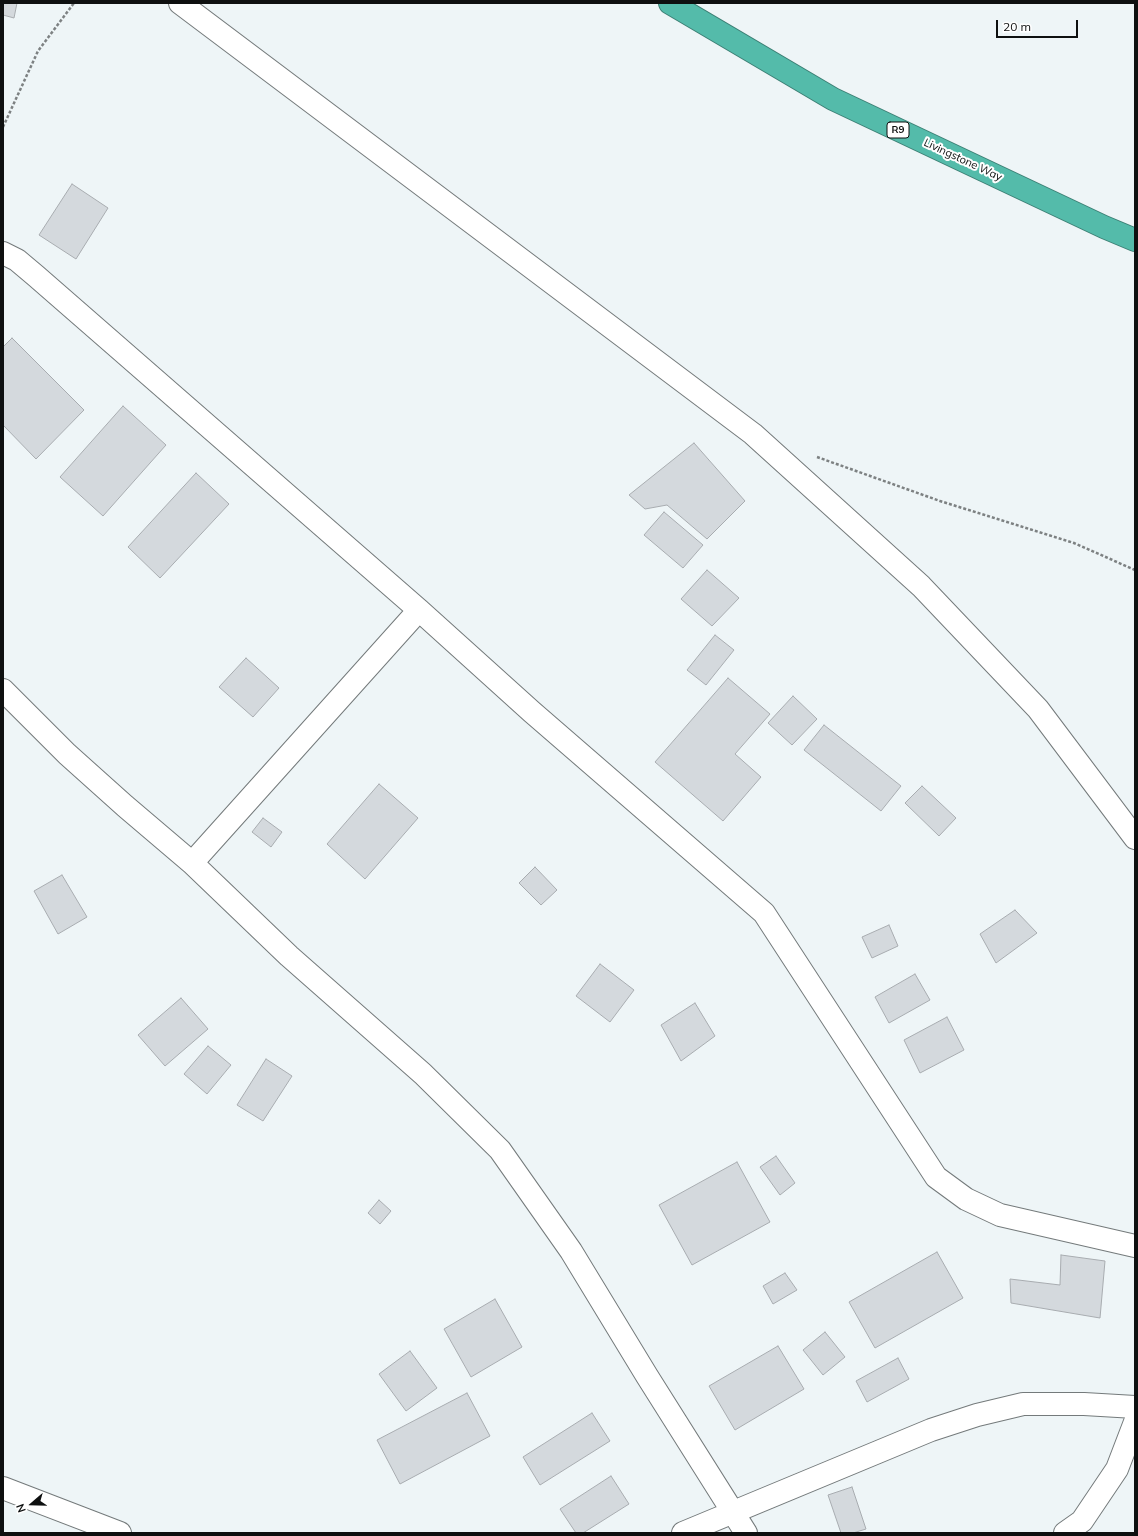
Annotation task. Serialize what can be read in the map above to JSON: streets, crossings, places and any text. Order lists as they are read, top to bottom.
{
  "streets": {
    "highway": ["R9", "Livingstone Way"]
  },
  "scale_bar": "20 m",
  "north": "left"
}
